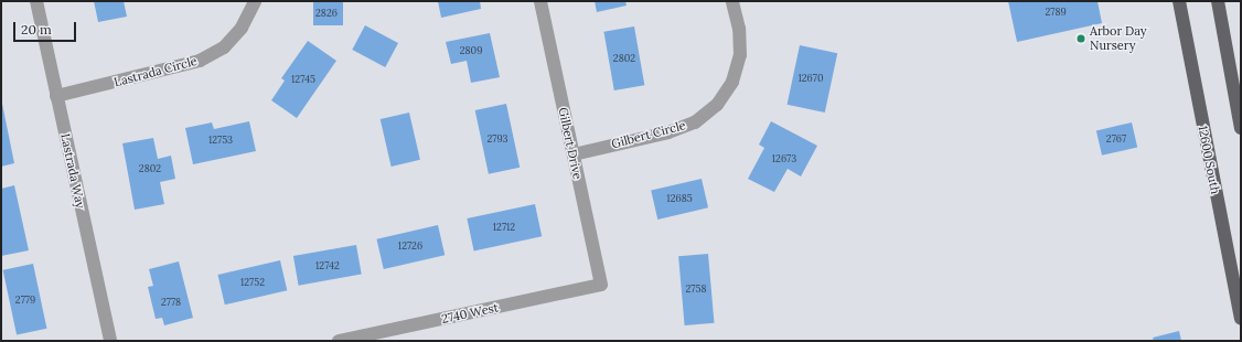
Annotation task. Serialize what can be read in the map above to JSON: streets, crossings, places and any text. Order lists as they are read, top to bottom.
{
  "streets": {
    "main road": ["12600 South"],
    "street": [
      "Lastrada Circle",
      "Gilbert Circle",
      "Gilbert Drive",
      "Lastrada Way",
      "2740 West"
    ]
  },
  "crossings": [
    ["Lastrada Circle", "Lastrada Way"],
    ["Gilbert Circle", "Gilbert Drive"],
    ["Gilbert Drive", "2740 West"]
  ],
  "places": ["Arbor Day Nursery"],
  "house_numbers": [
    "2789",
    "2826",
    "2809",
    "2802",
    "12670",
    "12745",
    "2793",
    "2767",
    "12753",
    "12673",
    "2802",
    "12685",
    "12712",
    "12726",
    "12742",
    "12752",
    "2758",
    "2779",
    "2778"
  ],
  "scale_bar": "20 m"
}
